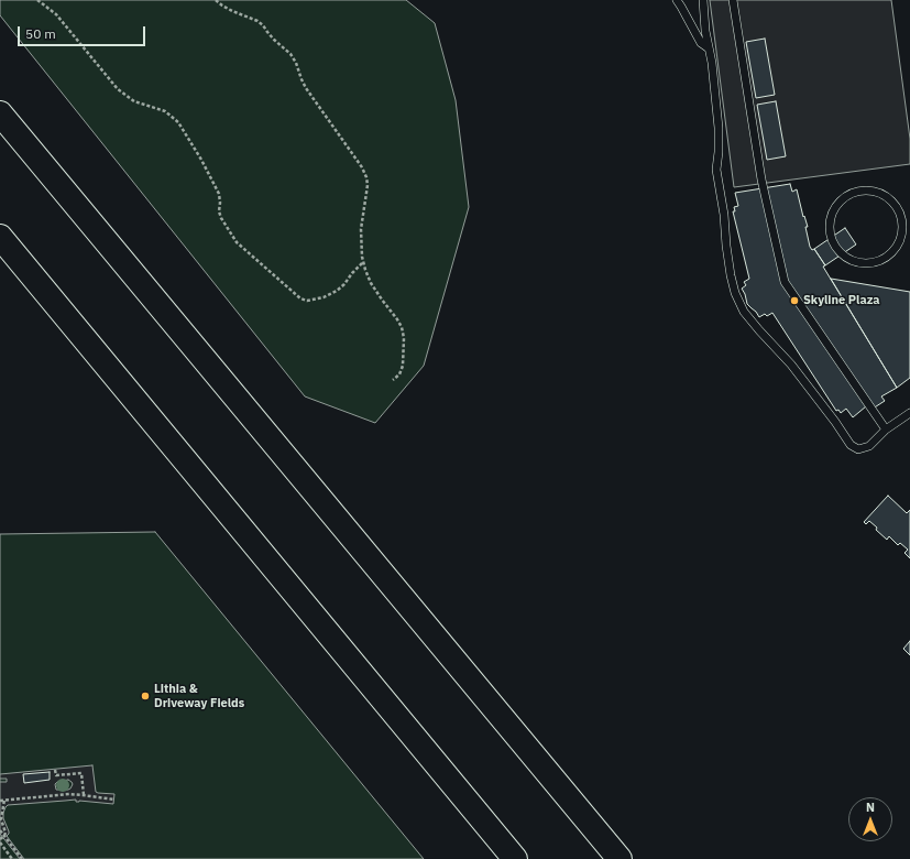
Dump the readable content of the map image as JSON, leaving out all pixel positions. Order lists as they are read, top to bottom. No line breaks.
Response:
{"places":["Skyline Plaza","Lithia & Driveway Fields"],"scale_bar":"50 m","north":"top"}
